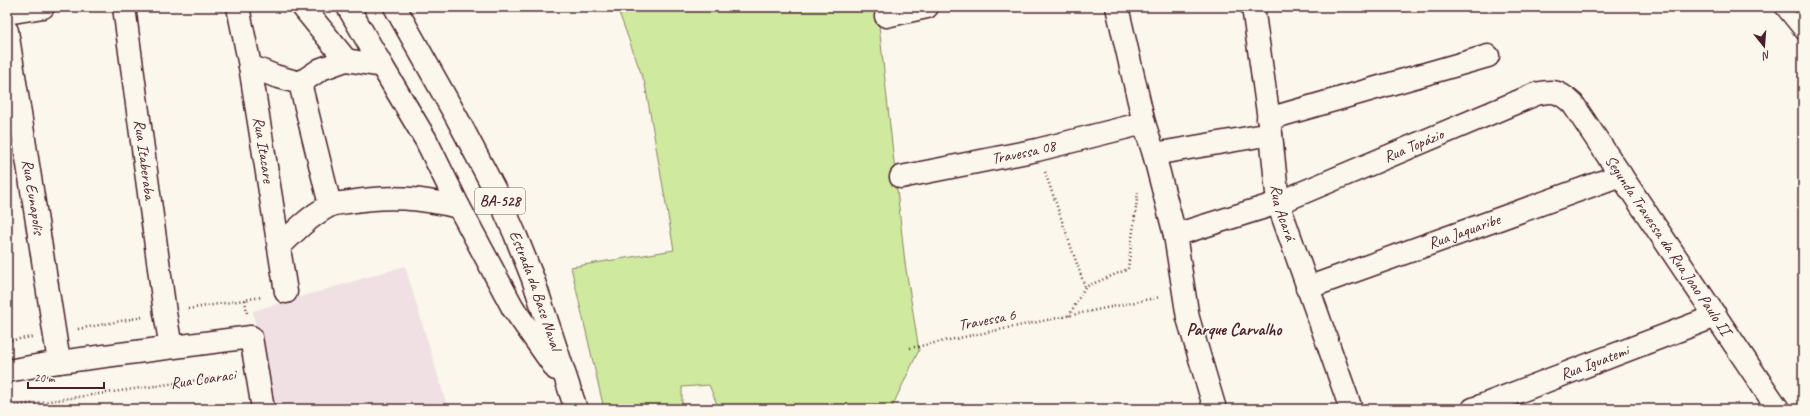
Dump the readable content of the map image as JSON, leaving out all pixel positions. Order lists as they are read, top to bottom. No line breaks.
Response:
{"streets":{"street":["Rua Topázio","Rua Itacare","Travessa 08","Rua Itaberaba","Rua Eunapolis","BA-528","Rua Acará","Rua Jaquaribe","Segunda Travessa da Rua Joao Paulo II","Estrada da Base Naval","Rua Iguatemi"],"path":["Travessa 6","Rua Coaraci"]},"crossings":[["Rua Topázio","Rua Acará"],["Rua Topázio","Segunda Travessa da Rua Joao Paulo II"],["Rua Acará","Rua Jaquaribe"],["Rua Jaquaribe","Segunda Travessa da Rua Joao Paulo II"],["Segunda Travessa da Rua Joao Paulo II","Rua Iguatemi"]],"districts":["Parque Carvalho"],"scale_bar":"20 m","north":"bottom"}
